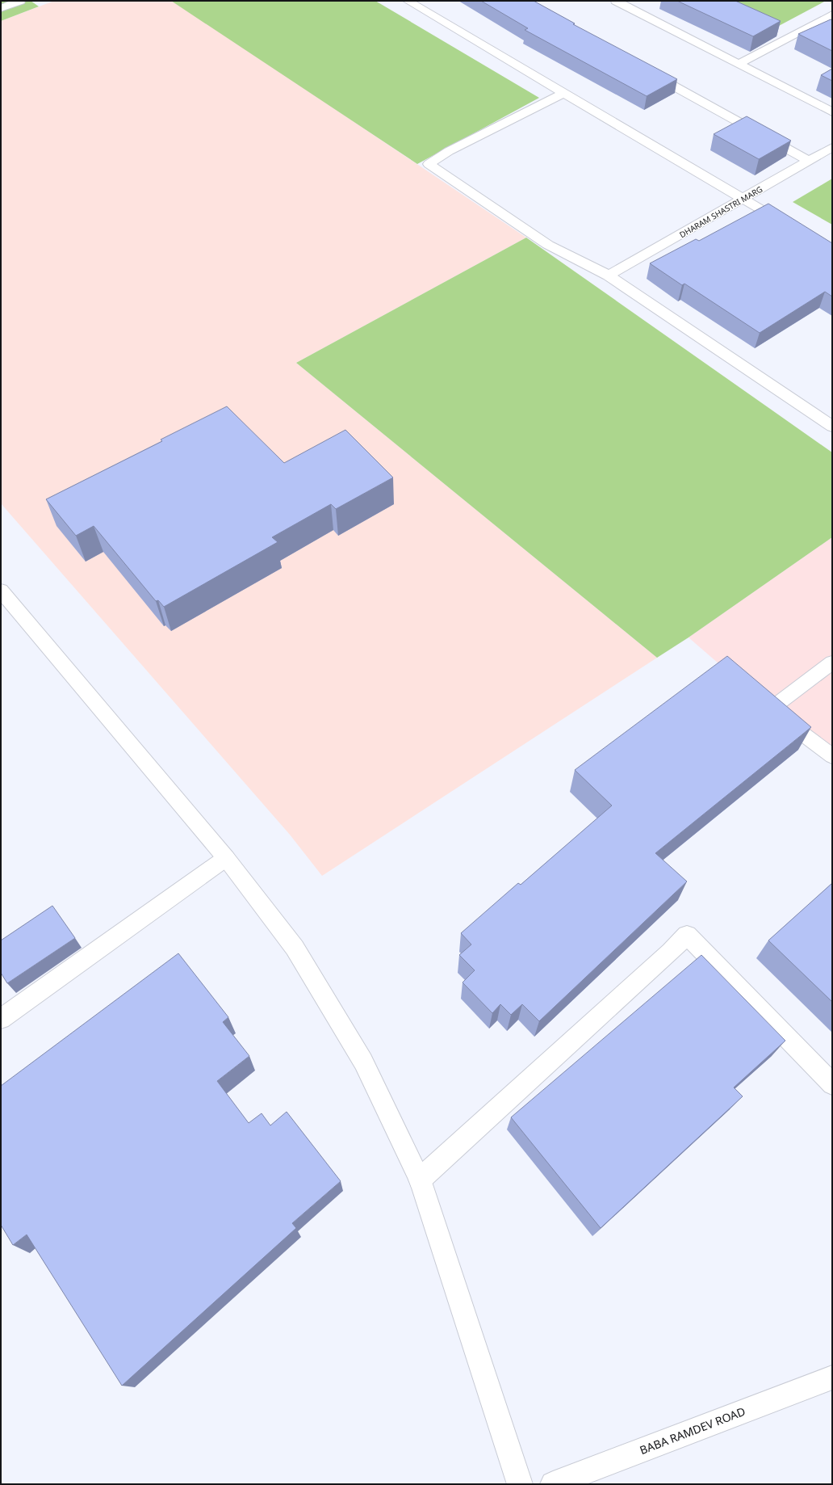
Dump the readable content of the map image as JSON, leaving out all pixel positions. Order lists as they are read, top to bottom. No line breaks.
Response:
{"streets":{"street":["DHARAM SHASTRI MARG","BABA RAMDEV ROAD"]}}
